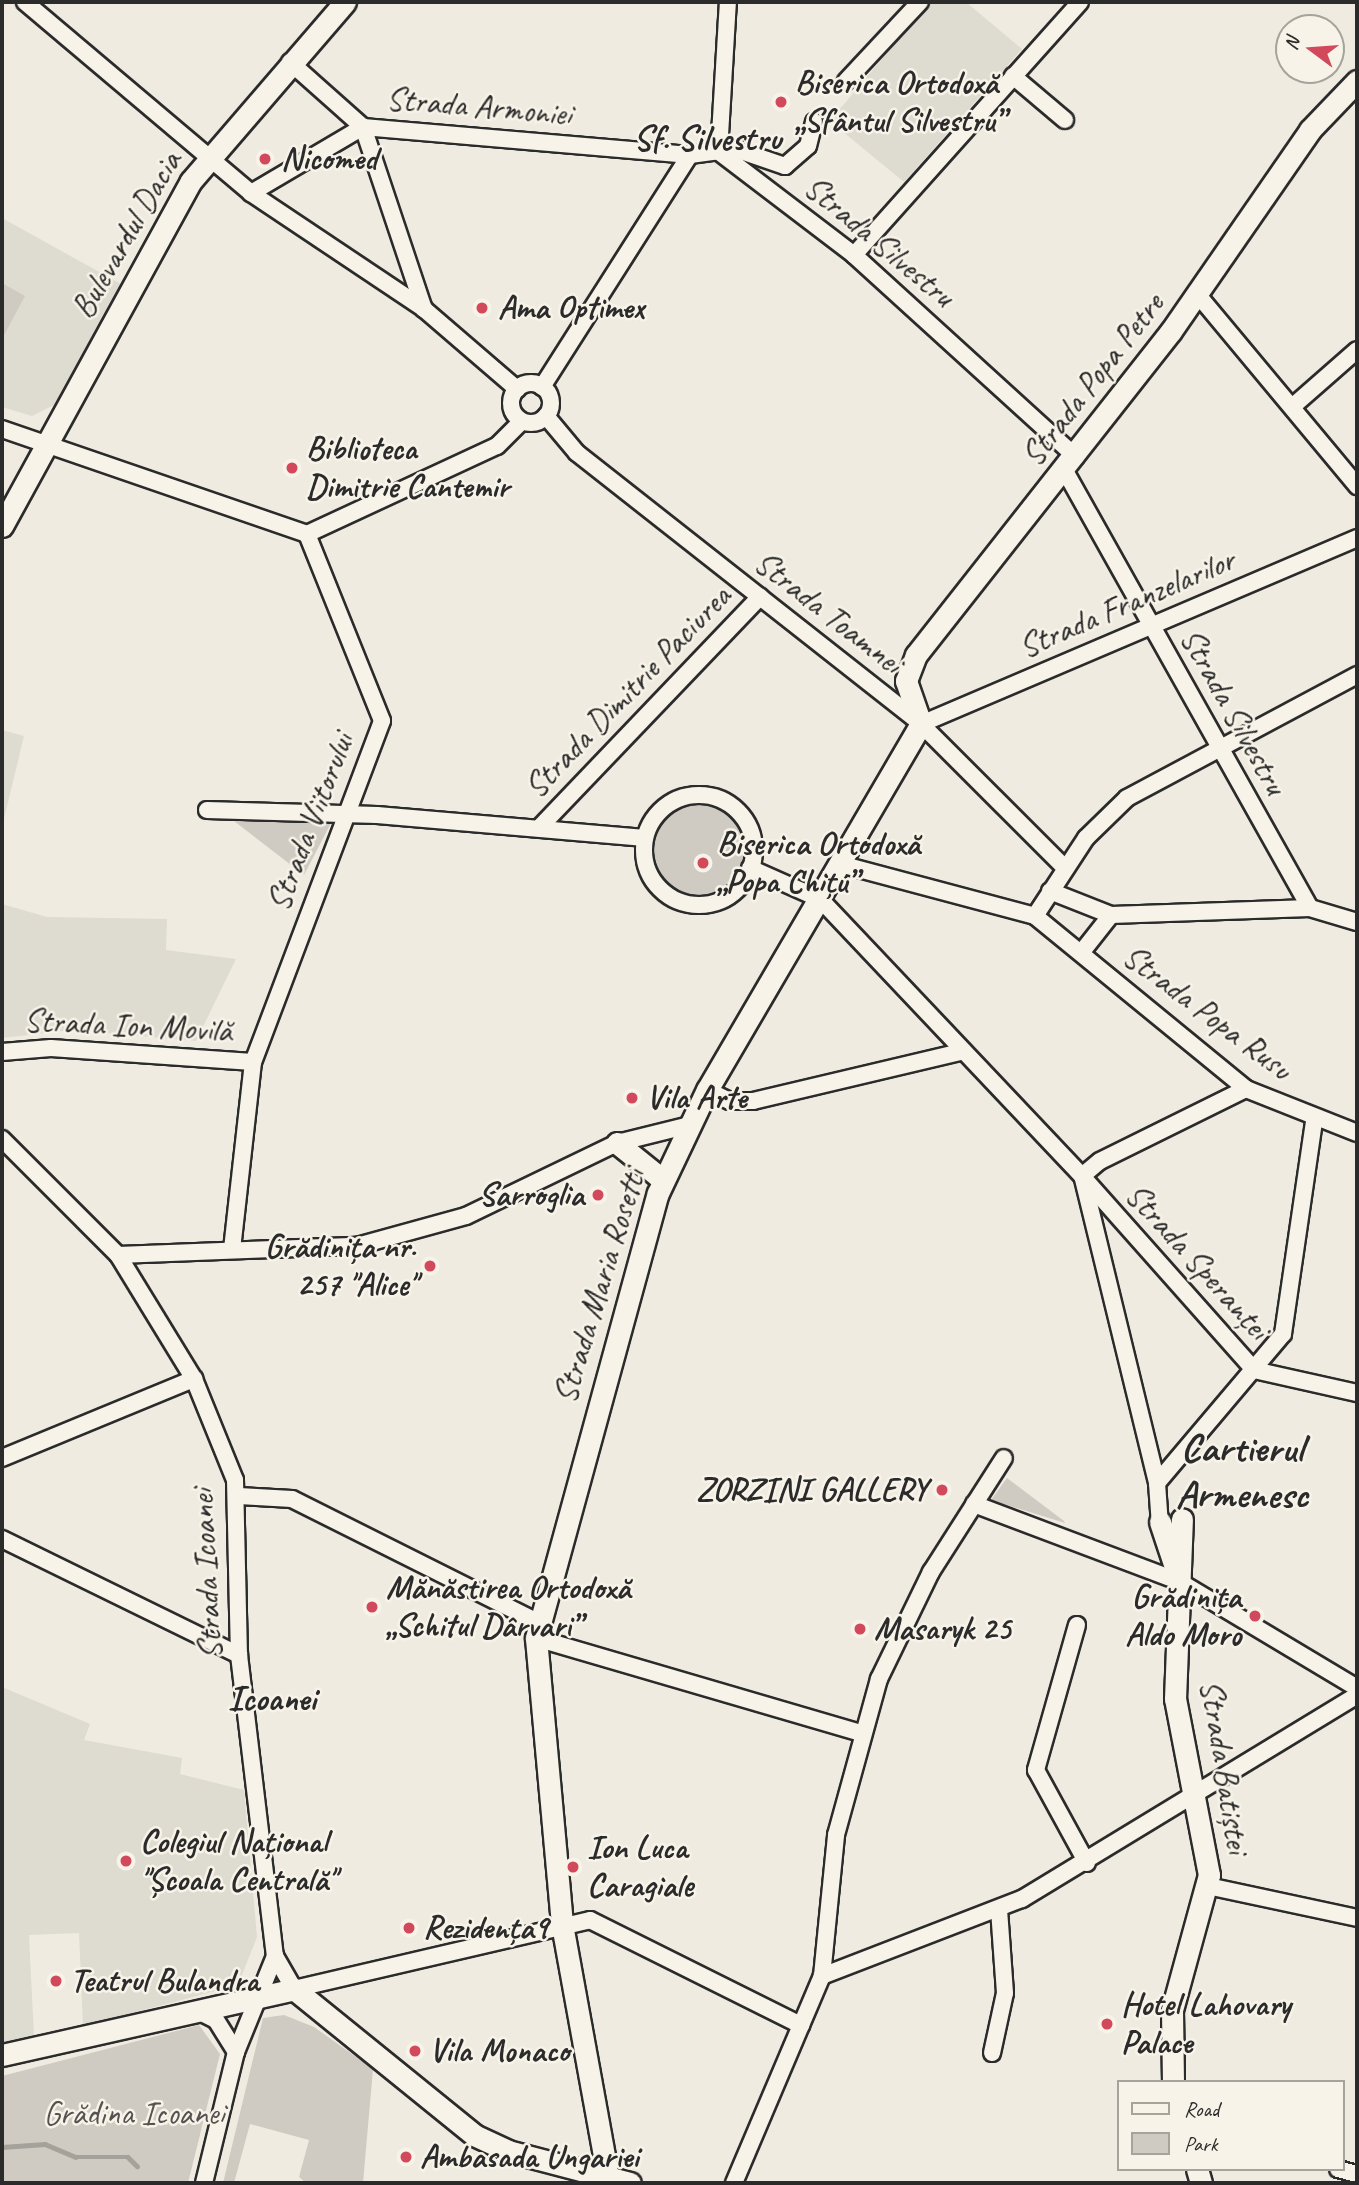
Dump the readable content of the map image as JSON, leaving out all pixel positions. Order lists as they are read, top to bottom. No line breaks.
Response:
{"streets":{"street":["Strada Armoniei","Bulevardul Dacia","Strada Silvestru","Strada Popa Petre","Strada Franzelarilor","Strada Toamnei","Strada Dimitrie Paciurea","Strada Viitorului","Strada Popa Rusu","Strada Ion Movilă","Strada Speranței","Strada Maria Rosetti","Strada Icoanei","Strada Batiștei"]},"crossings":[["Strada Armoniei","Strada Silvestru"],["Strada Silvestru","Strada Popa Petre"],["Strada Silvestru","Strada Franzelarilor"],["Strada Popa Petre","Strada Franzelarilor"],["Strada Popa Petre","Strada Toamnei"],["Strada Popa Petre","Strada Maria Rosetti"],["Strada Franzelarilor","Strada Toamnei"],["Strada Franzelarilor","Strada Maria Rosetti"],["Strada Toamnei","Strada Dimitrie Paciurea"],["Strada Toamnei","Strada Maria Rosetti"],["Strada Viitorului","Strada Ion Movilă"],["Strada Speranței","Strada Maria Rosetti"]],"districts":["Sf. Silvestru","Cartierul Armenesc","Icoanei"],"parks":["Grădina Icoanei"],"places":["Biserica Ortodoxă „Sfântul Silvestru”","Nicomed","Ama Optimex","Biblioteca Dimitrie Cantemir","Biserica Ortodoxă „Popa Chițu”","Vila Arte","Sarroglia","Grădinița nr. 257 \"Alice\"","ZORZINI GALLERY","Mănăstirea Ortodoxă „Schitul Dârvari”","Grădinița Aldo Moro","Masaryk 25","Colegiul Național \"Școala Centrală\"","Ion Luca Caragiale","Rezidența9","Teatrul Bulandra","Hotel Lahovary Palace","Vila Monaco","Ambasada Ungariei"],"legend":["Road","Park"],"north":"left"}
